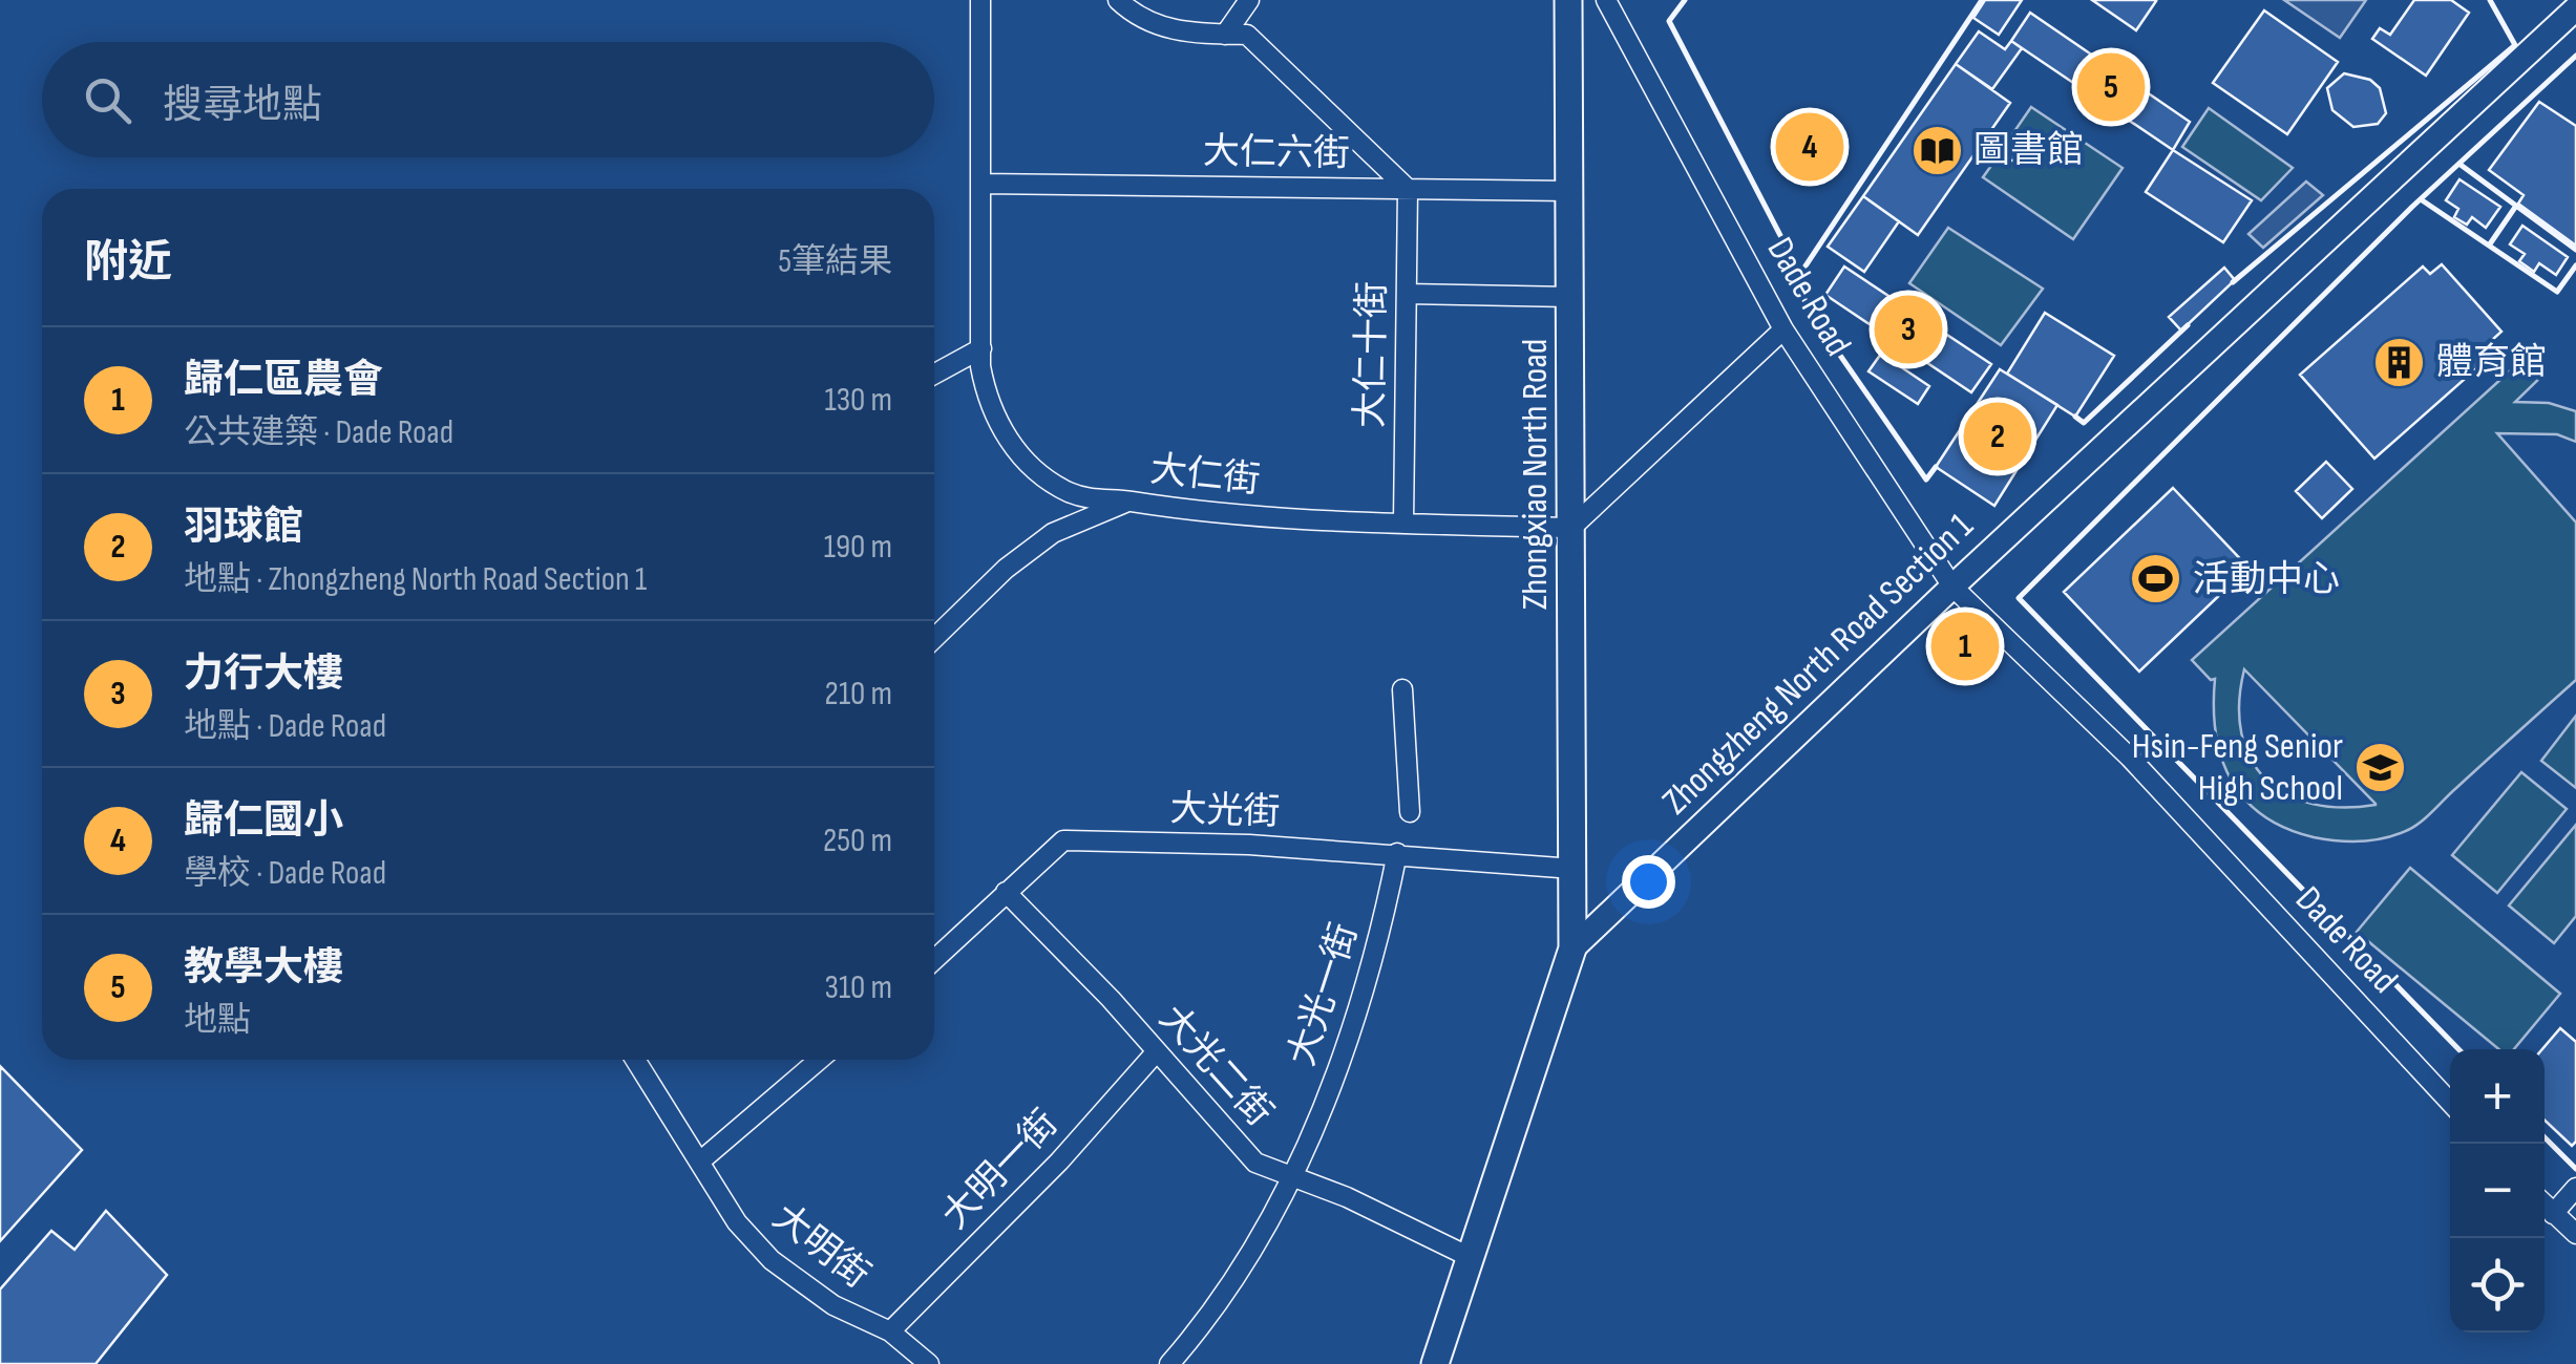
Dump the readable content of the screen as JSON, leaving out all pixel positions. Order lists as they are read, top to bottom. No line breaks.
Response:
{"streets":{"main road":["Zhongxiao North Road","Zhongzheng North Road Section 1"],"street":["大仁六街","Dade Road","大仁十街","大仁街","大光街","大光一街","大光二街","大明一街","大明街"]},"crossings":[["大仁六街","大仁十街"],["大仁六街","Zhongxiao North Road"],["大仁六街","大仁街"],["Dade Road","Zhongzheng North Road Section 1"],["大仁十街","大仁街"],["Zhongxiao North Road","大仁街"],["Zhongxiao North Road","Zhongzheng North Road Section 1"],["Zhongxiao North Road","大光街"],["Zhongzheng North Road Section 1","大光二街"],["大光街","大光一街"],["大光街","大光二街"],["大光一街","大光二街"],["大光二街","大明一街"],["大明一街","大明街"]],"places":{"library":["圖書館"],"building":["體育館"],"sports":["活動中心"],"school or university":["Hsin-Feng Senior High School"]},"page":{"search":"搜尋地點","pins":["5","4","3","2","1"],"heading":["附近","5筆結果"],"list":[{"mark":"1","name":"歸仁區農會","note":"公共建築 · Dade Road","value":"130 m"},{"mark":"2","name":"羽球館","note":"地點 · Zhongzheng North Road Section 1","value":"190 m"},{"mark":"3","name":"力行大樓","note":"地點 · Dade Road","value":"210 m"},{"mark":"4","name":"歸仁國小","note":"學校 · Dade Road","value":"250 m"},{"mark":"5","name":"教學大樓","note":"地點","value":"310 m"}],"map_buttons":["+","−"]}}
